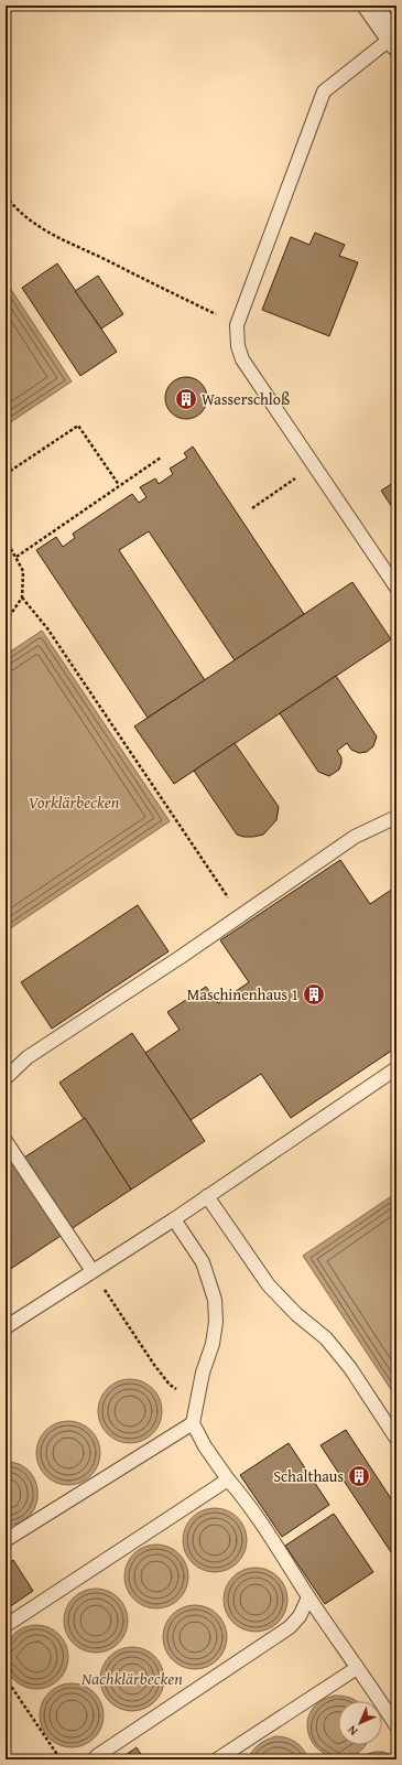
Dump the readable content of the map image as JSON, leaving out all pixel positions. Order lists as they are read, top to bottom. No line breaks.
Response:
{"water":["Vorklärbecken","Nachklärbecken"],"places":{"building":["Wasserschloß","Maschinenhaus 1","Schalthaus"]},"north":"bottom left"}
